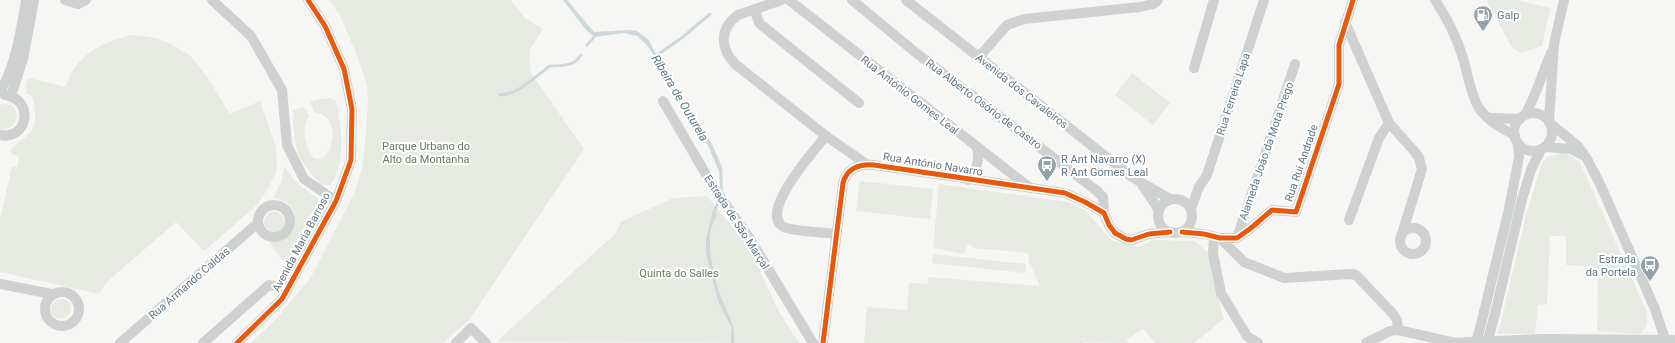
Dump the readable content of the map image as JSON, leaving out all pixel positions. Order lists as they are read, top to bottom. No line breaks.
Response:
{"streets":{"street":["Avenida dos Cavaleiros","Rua Ferreira Lapa","Rua António Gomes Leal","Rua Alberto Osório de Castro","Alameda João da Mota Prego","Rua Rui Andrade","Rua António Navarro","Estrada de São Marçal","Avenida Maria Barroso","Rua Armando Caldas"]},"crossings":[["Avenida dos Cavaleiros","Rua Ferreira Lapa"],["Rua António Gomes Leal","Rua António Navarro"],["Rua Alberto Osório de Castro","Rua António Navarro"],["Alameda João da Mota Prego","Rua Rui Andrade"]],"water":["Ribeira de Outurela"],"parks":["Parque Urbano do Alto da Montanha","Quinta do Salles"],"places":{"fuel station":["Galp"],"bus stop":["R Ant Navarro (X) R Ant Gomes Leal","Estrada da Portela"]}}
